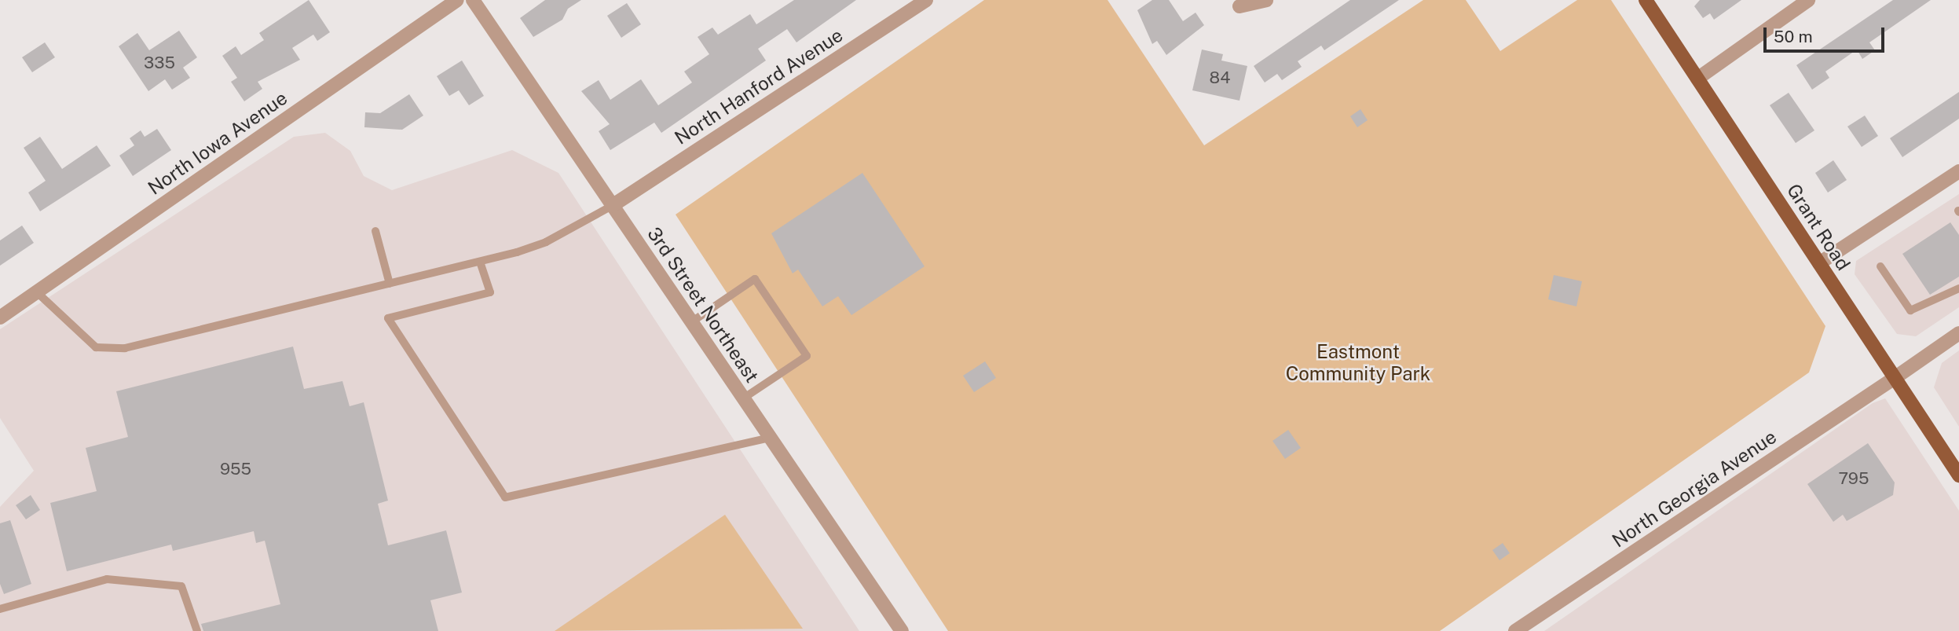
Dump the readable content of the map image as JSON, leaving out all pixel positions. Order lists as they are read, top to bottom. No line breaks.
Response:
{"streets":{"main road":["Grant Road"],"street":["North Hanford Avenue","North Iowa Avenue","3rd Street Northeast","North Georgia Avenue"]},"crossings":[["North Hanford Avenue","3rd Street Northeast"],["Grant Road","North Georgia Avenue"]],"parks":["Eastmont Community Park"],"house_numbers":["335","84","955","795"],"scale_bar":"50 m"}
